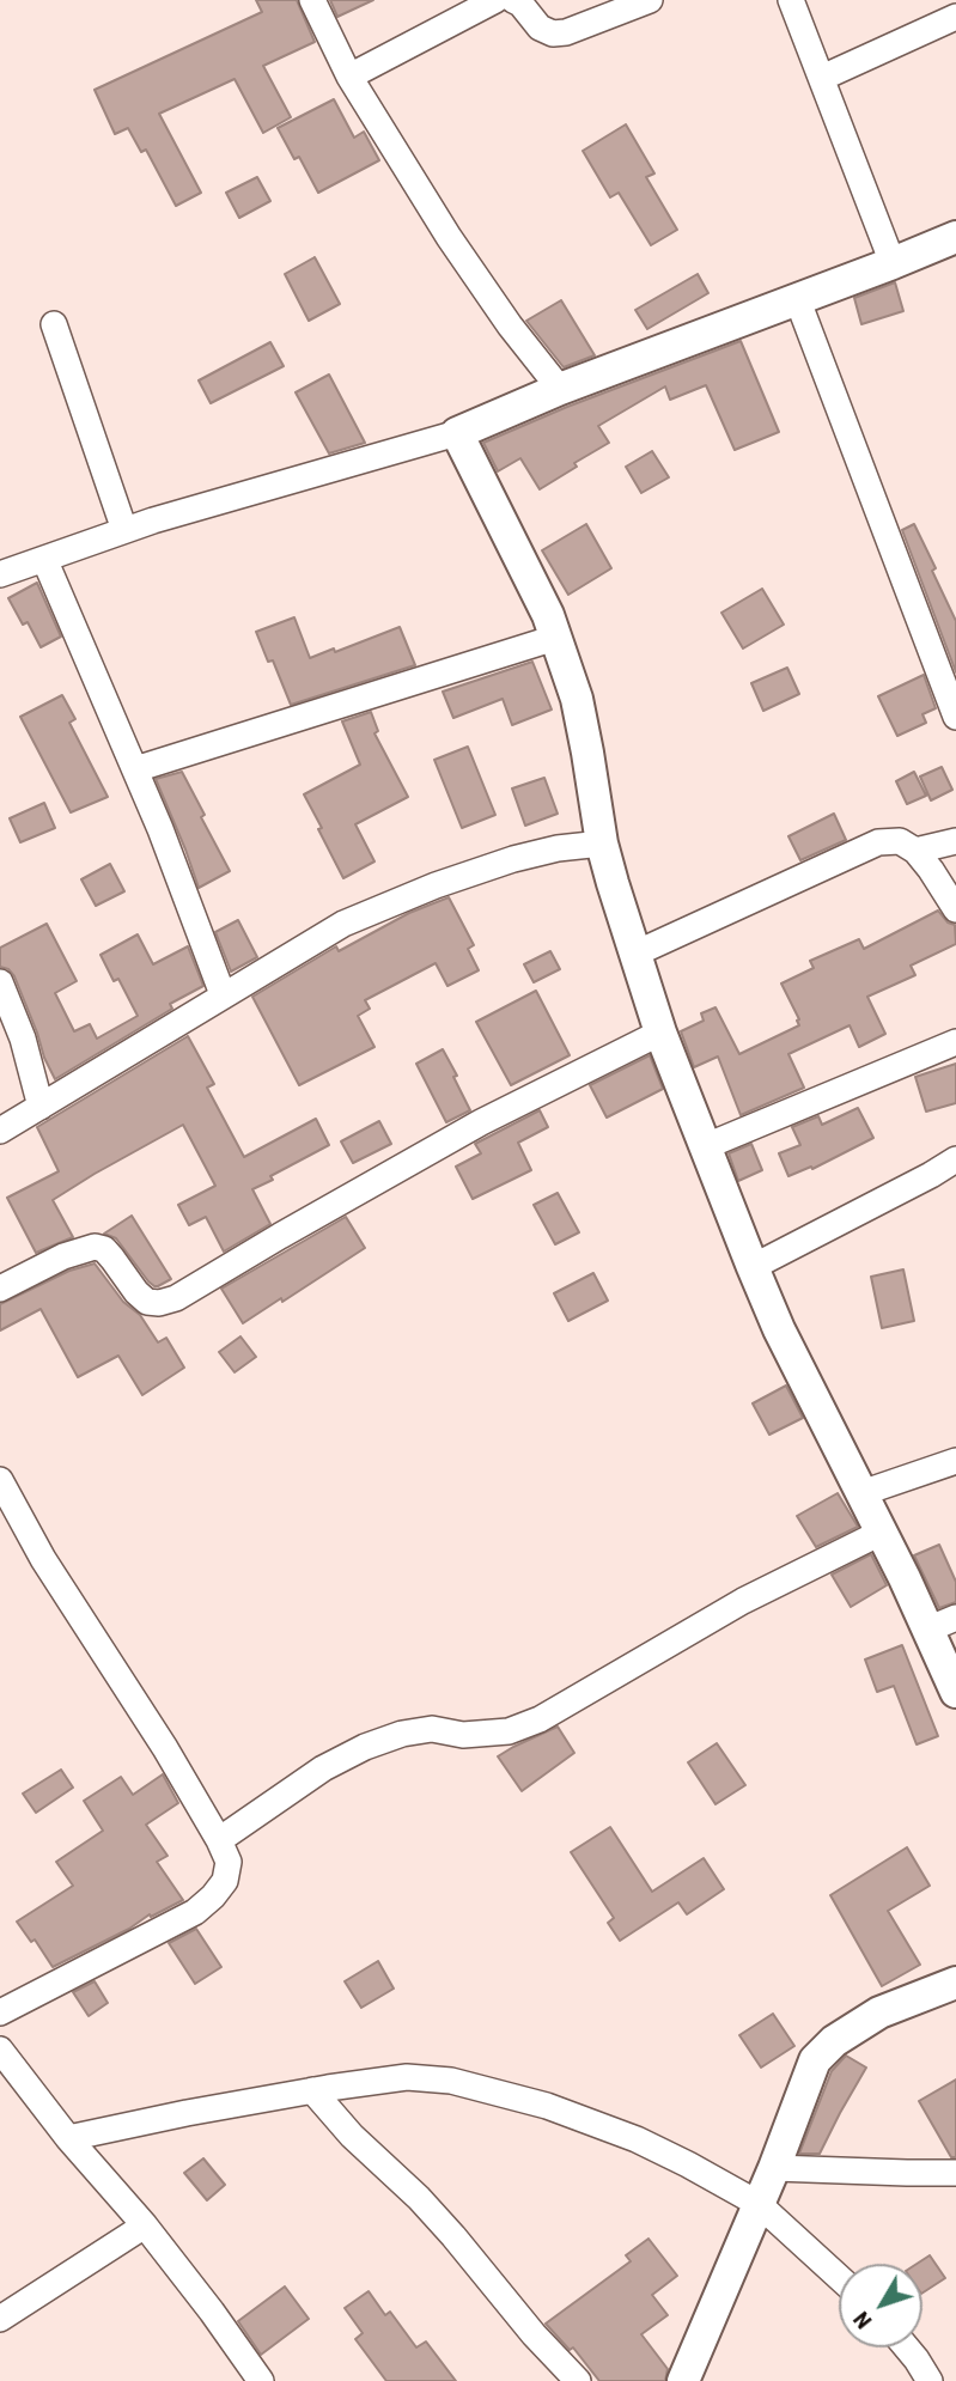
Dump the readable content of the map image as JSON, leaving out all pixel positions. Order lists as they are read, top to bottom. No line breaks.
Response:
{"north":"bottom left"}
